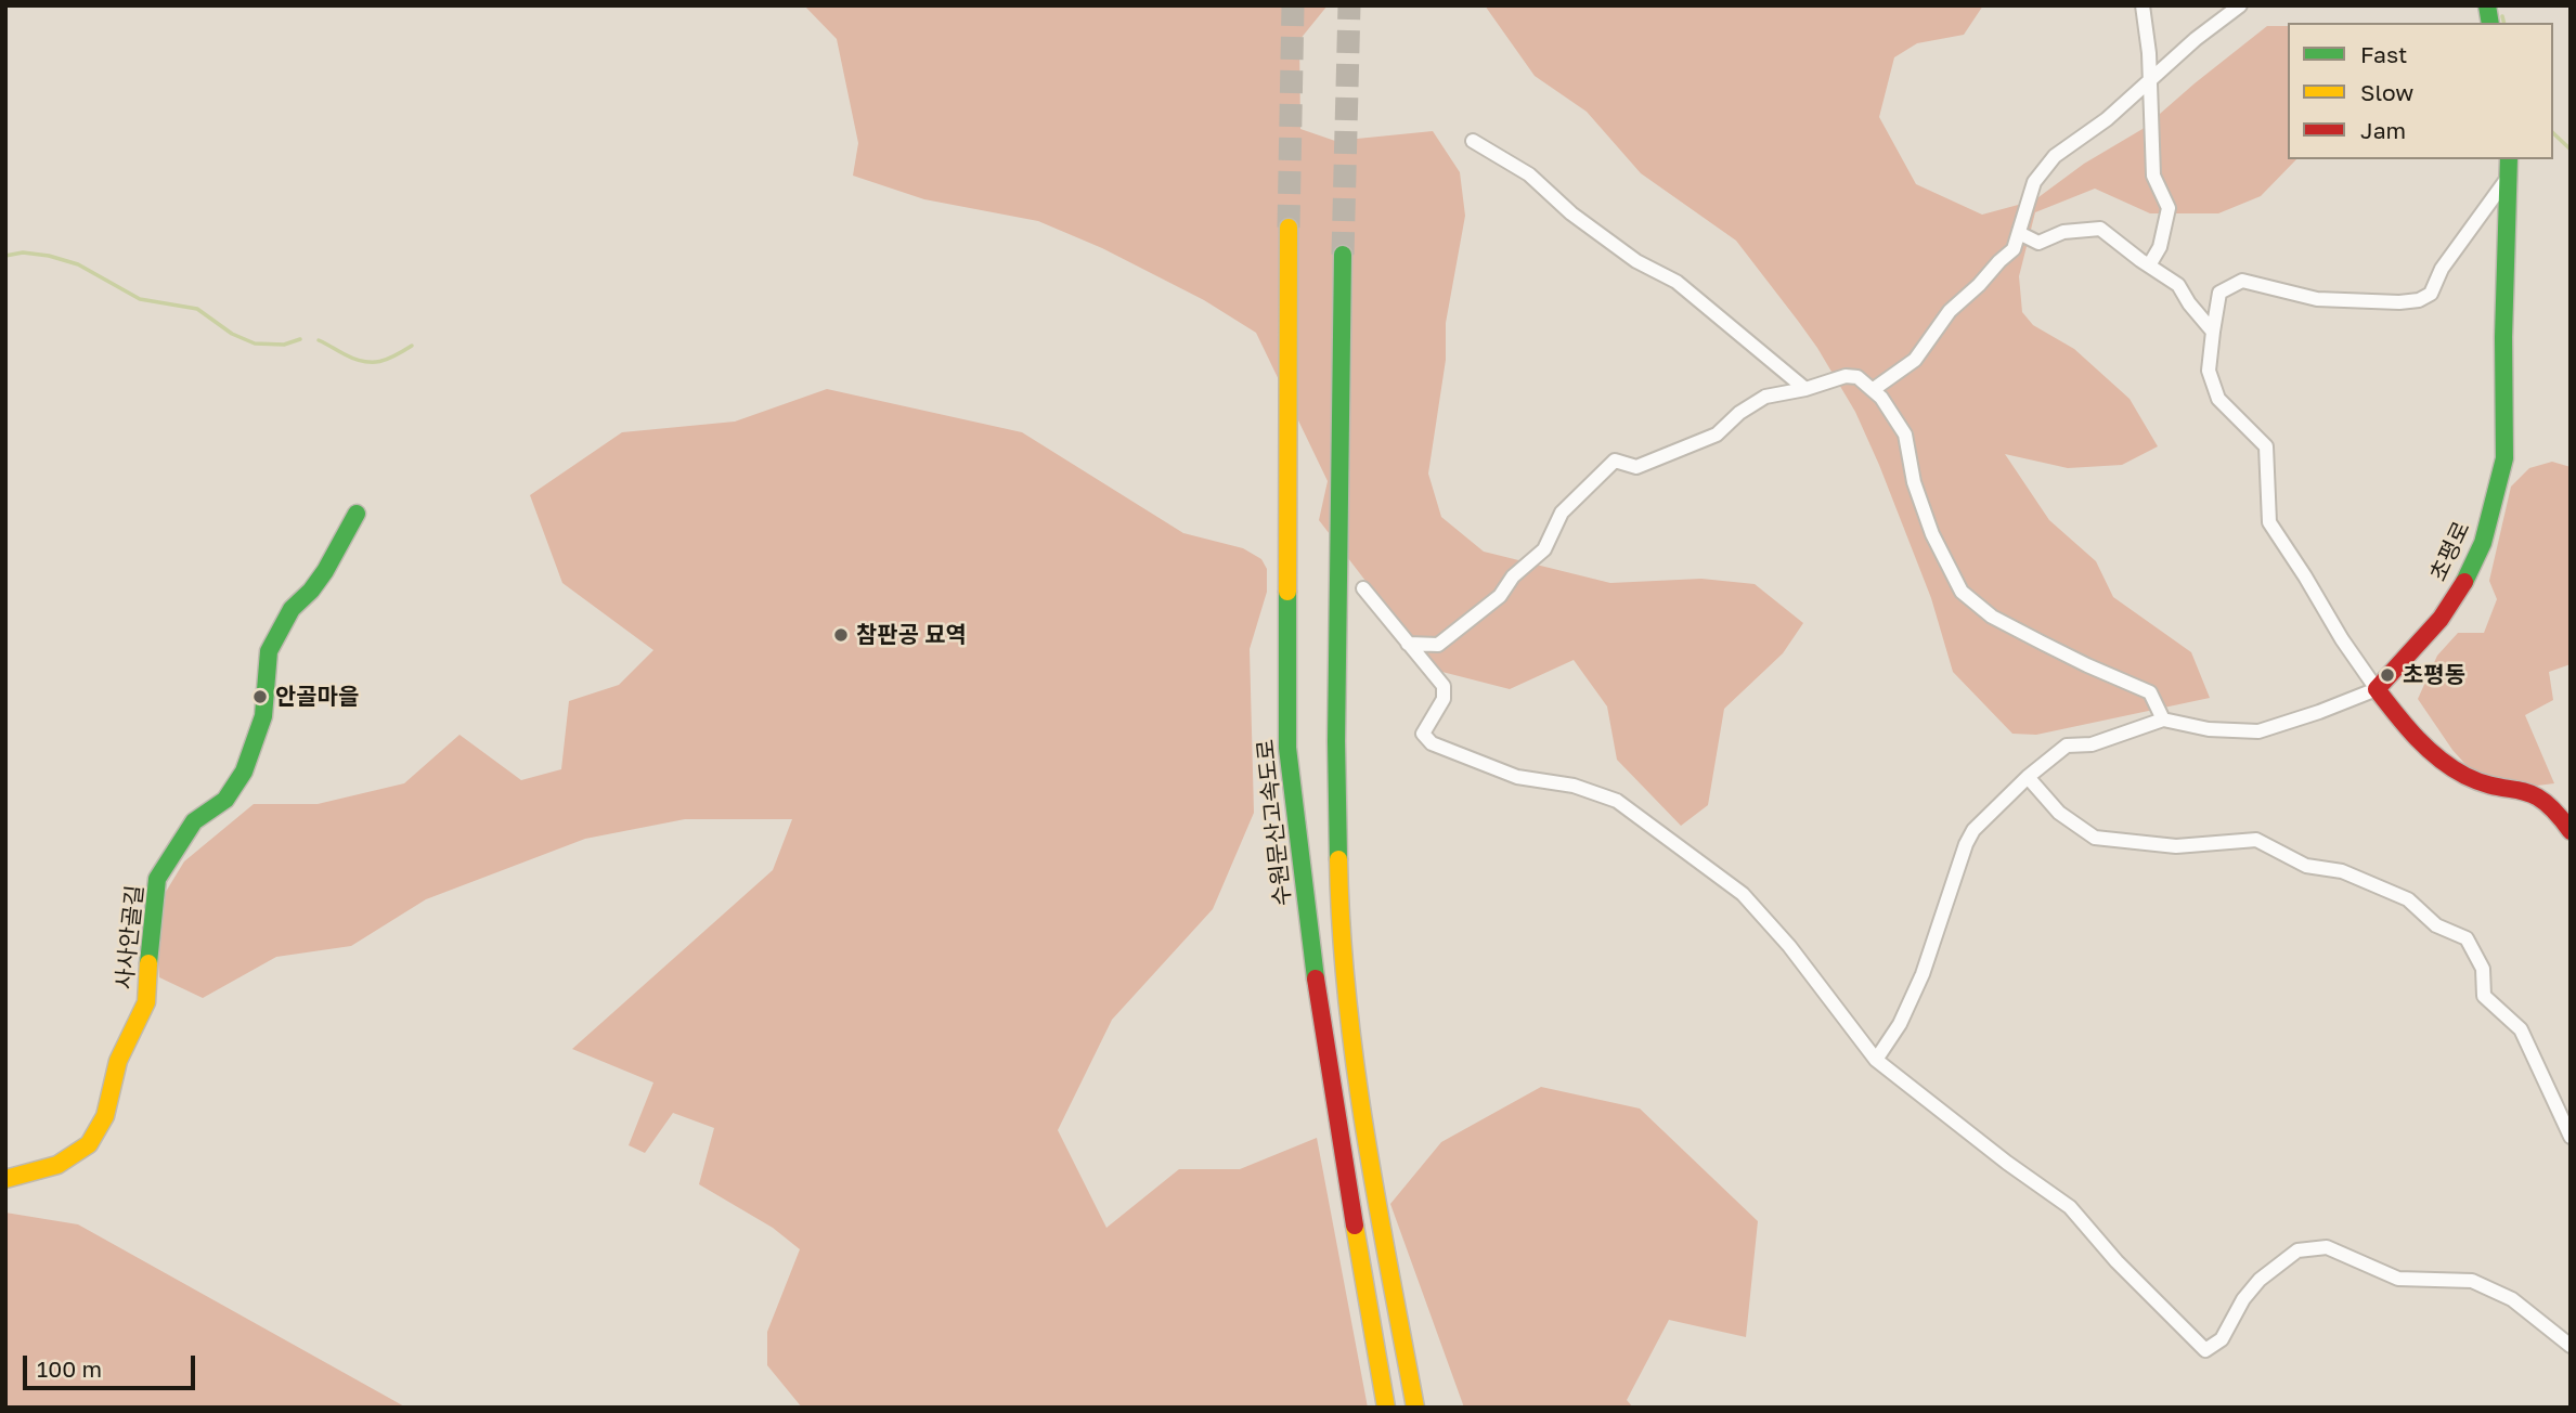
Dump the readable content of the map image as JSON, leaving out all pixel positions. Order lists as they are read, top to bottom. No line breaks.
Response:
{"streets":{"main road":["초평로","수원문산고속도로","사사안골길"]},"places":["참판공 묘역","초평동","안골마을"],"legend":["Fast","Slow","Jam"],"scale_bar":"100 m"}
